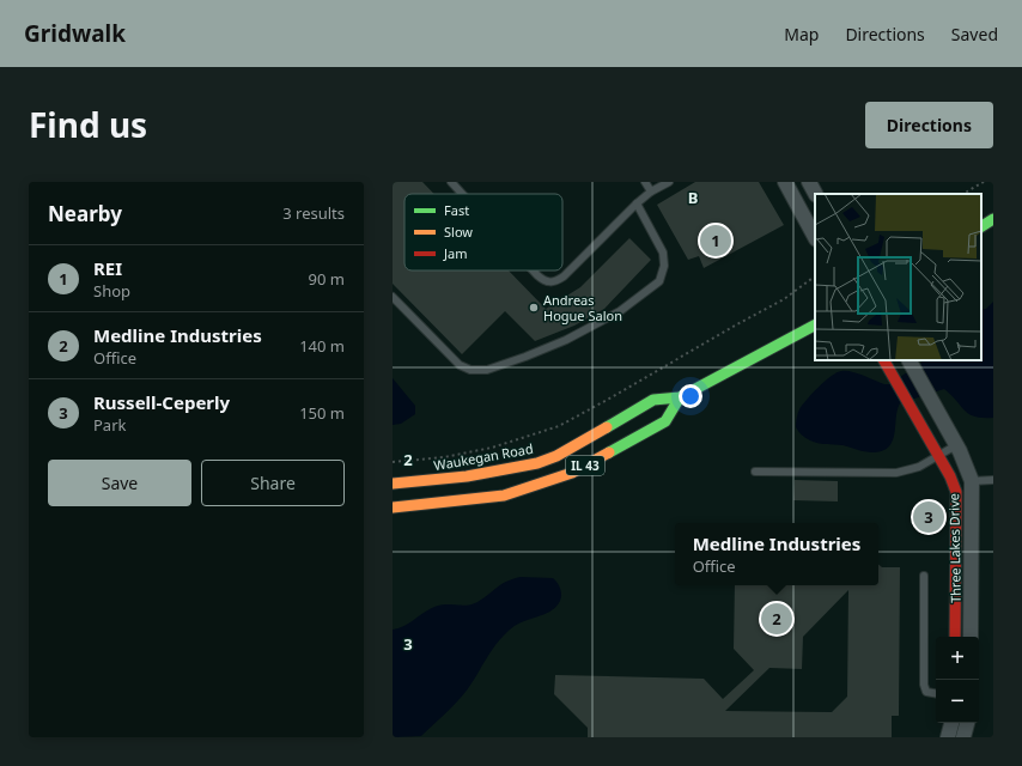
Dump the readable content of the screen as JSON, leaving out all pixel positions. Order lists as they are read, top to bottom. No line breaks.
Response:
{"streets":{"main road":["Waukegan Road","IL 43","Three Lakes Drive"]},"crossings":[["Waukegan Road","IL 43"]],"places":["Andreas Hogue Salon"],"legend":["Fast","Slow","Jam"],"page":{"header":"Gridwalk","nav":["Map","Directions","Saved"],"title":"Find us","buttons":["Directions",["Save","Share"]],"heading":["Nearby","3 results"],"pins":["1","3","2"],"list":[{"mark":"1","name":"REI","note":"Shop","value":"90 m"},{"mark":"2","name":"Medline Industries","note":"Office","value":"140 m"},{"mark":"3","name":"Russell-Ceperly","note":"Park","value":"150 m"}],"popup":["Medline Industries","Office"],"map_buttons":["+","−"]},"grid":{"columns":["B"],"rows":["2","3"]}}
